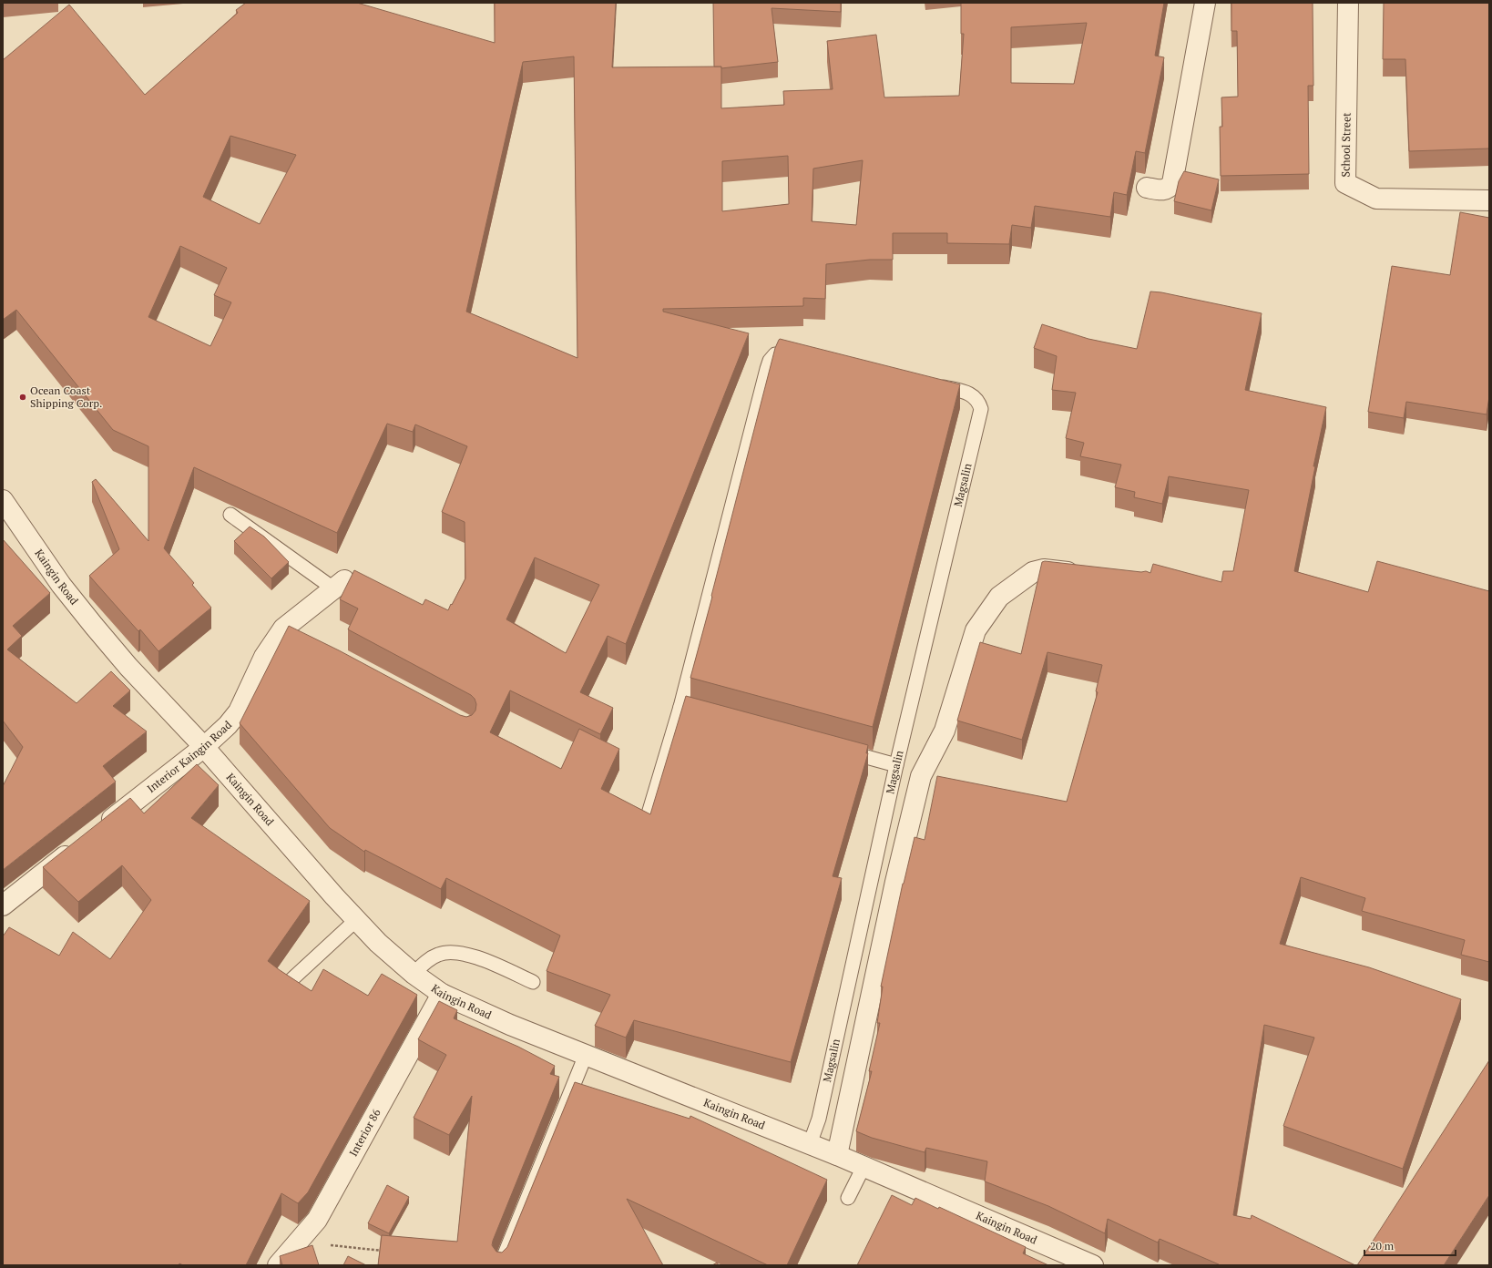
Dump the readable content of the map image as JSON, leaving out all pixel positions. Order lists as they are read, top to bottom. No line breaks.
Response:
{"streets":{"street":["School Street","Kaingin Road","Interior Kaingin Road","Interior 86"],"lane":["Magsalin"]},"crossings":[["Magsalin","Kaingin Road"],["Kaingin Road","Interior Kaingin Road"],["Kaingin Road","Interior 86"]],"places":["Ocean Coast Shipping Corp."],"scale_bar":"20 m"}
